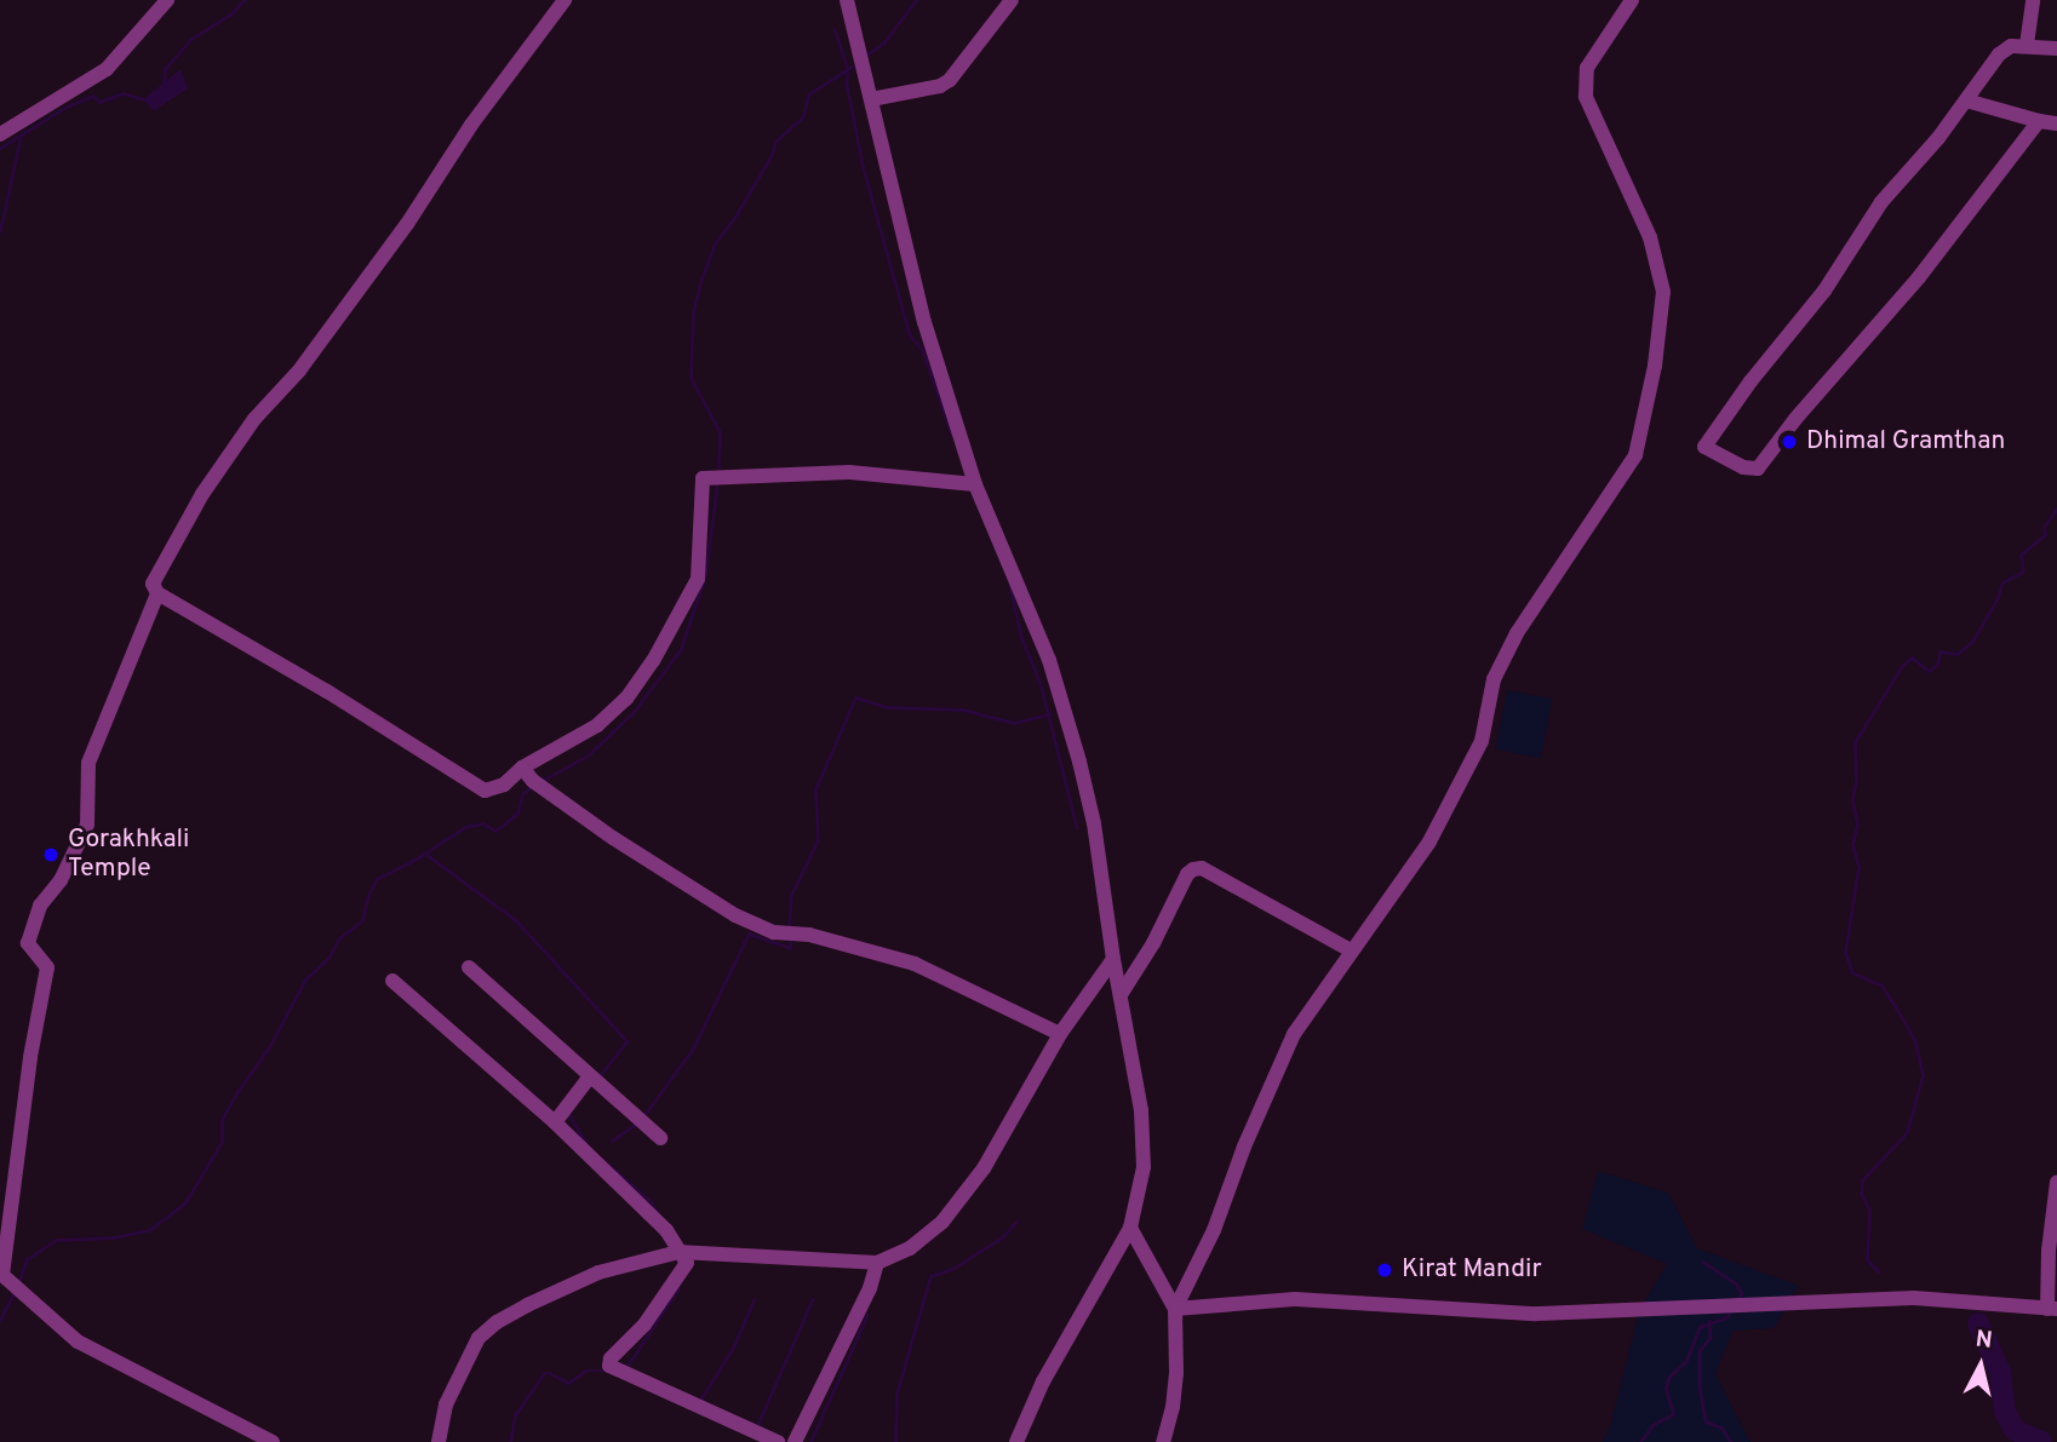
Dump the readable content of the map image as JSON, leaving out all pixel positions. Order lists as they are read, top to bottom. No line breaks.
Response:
{"places":["Dhimal Gramthan","Gorakhkali Temple","Kirat Mandir"],"north":"top"}
